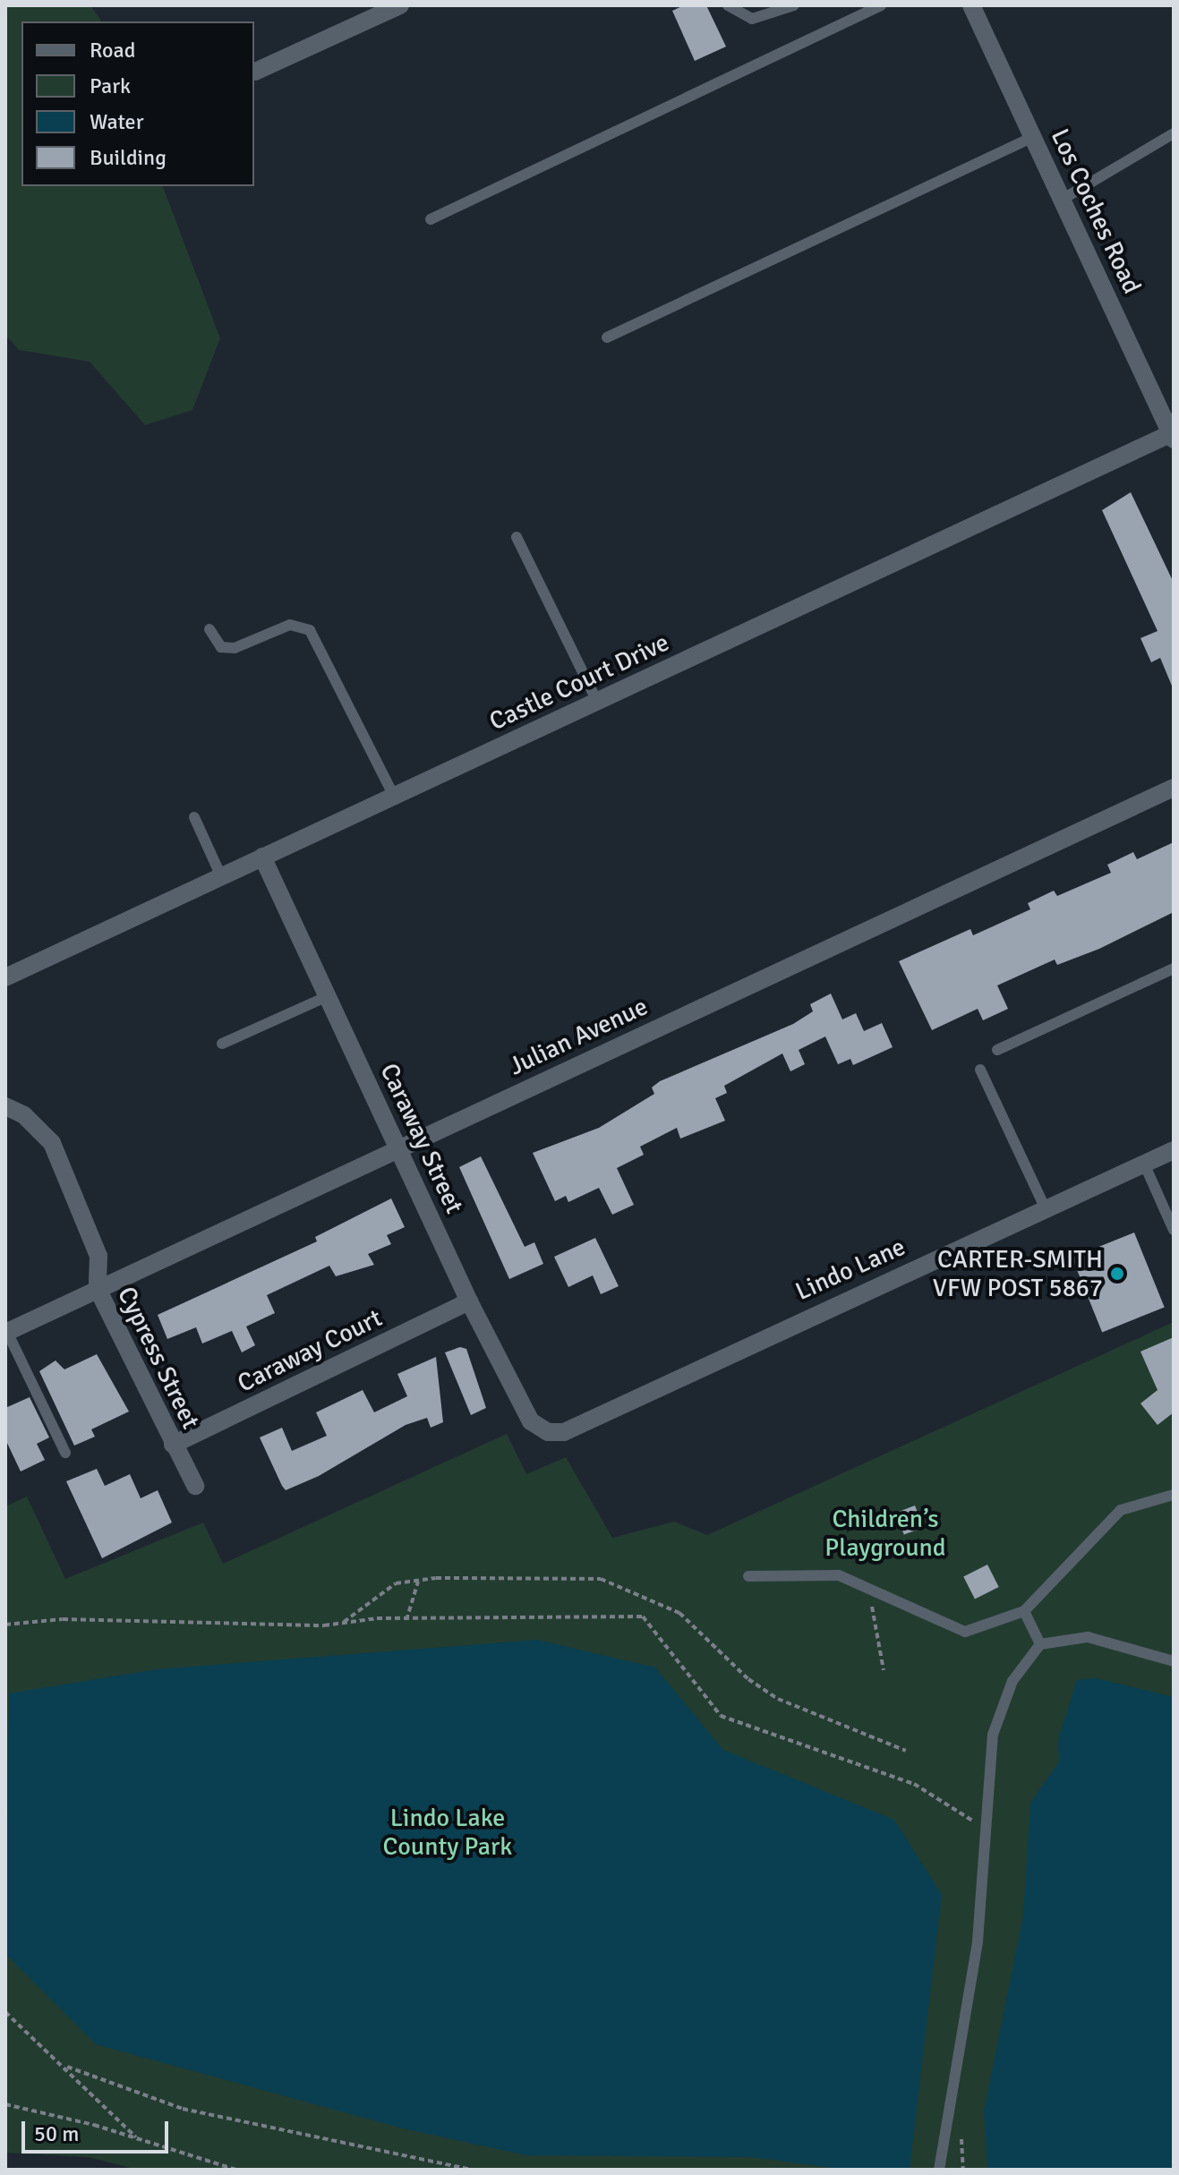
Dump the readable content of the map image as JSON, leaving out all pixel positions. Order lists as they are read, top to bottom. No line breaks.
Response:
{"streets":{"street":["Los Coches Road","Castle Court Drive","Julian Avenue","Caraway Street","Lindo Lane","Caraway Court","Cypress Street"]},"crossings":[["Los Coches Road","Castle Court Drive"],["Castle Court Drive","Caraway Street"],["Julian Avenue","Caraway Street"],["Julian Avenue","Cypress Street"],["Caraway Street","Lindo Lane"],["Caraway Street","Caraway Court"],["Caraway Court","Cypress Street"]],"parks":["Children’s Playground","Lindo Lake County Park"],"places":["CARTER-SMITH VFW POST 5867"],"legend":["Road","Park","Water","Building"],"scale_bar":"50 m"}
